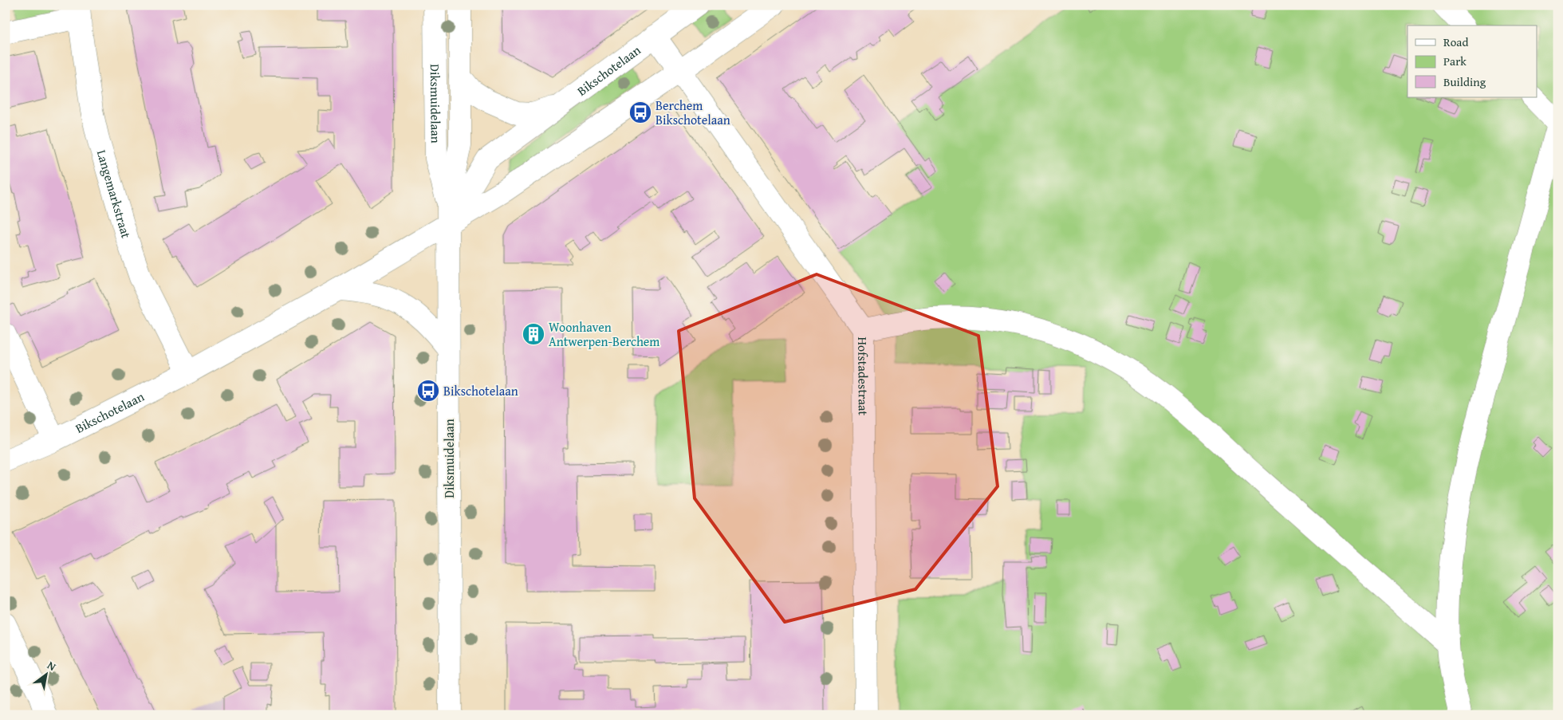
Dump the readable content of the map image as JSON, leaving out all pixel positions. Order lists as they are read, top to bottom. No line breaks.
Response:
{"streets":{"street":["Bikschotelaan","Diksmuidelaan","Langemarkstraat","Hofstadestraat"]},"crossings":[["Bikschotelaan","Diksmuidelaan"],["Bikschotelaan","Langemarkstraat"],["Bikschotelaan","Hofstadestraat"]],"places":{"bus stop":["Berchem Bikschotelaan","Bikschotelaan"],"building":["Woonhaven Antwerpen-Berchem"]},"legend":["Road","Park","Building"],"north":"top right"}
